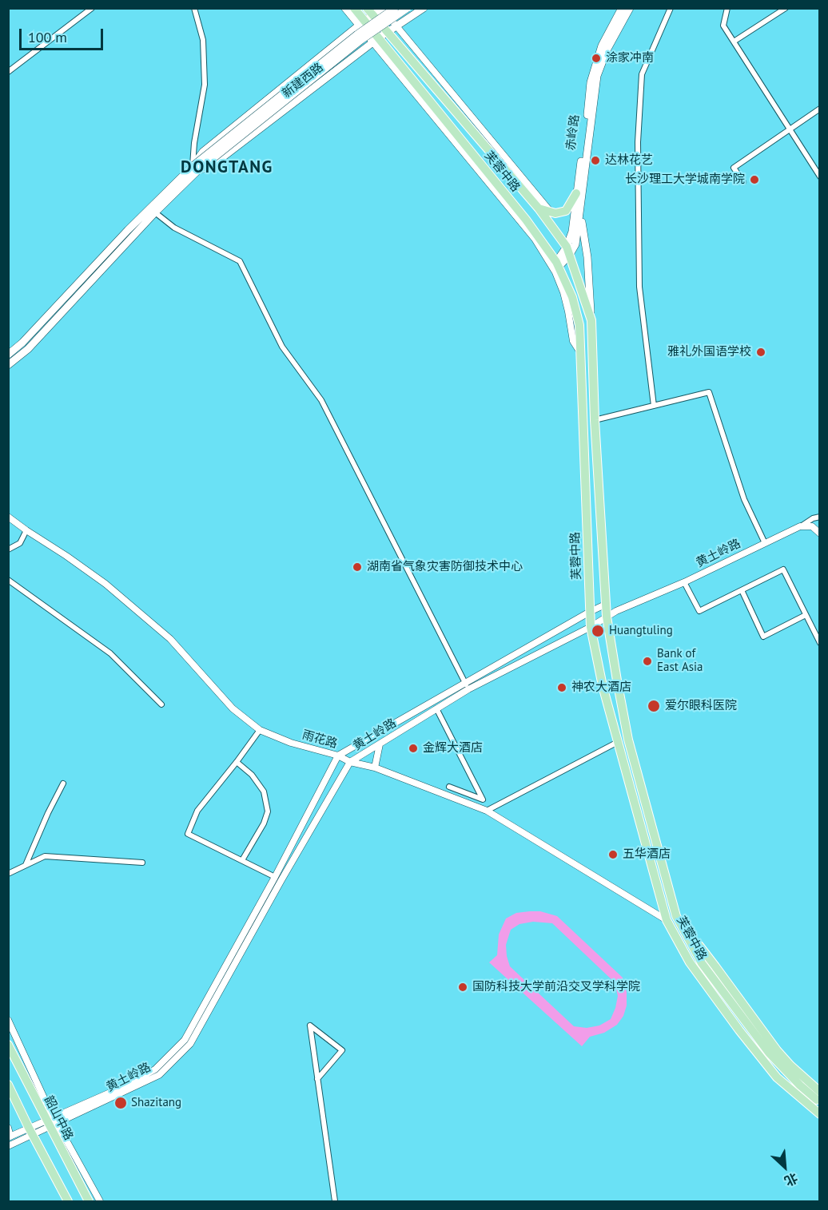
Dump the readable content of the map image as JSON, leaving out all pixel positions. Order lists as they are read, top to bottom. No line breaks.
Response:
{"streets":{"main road":["新建西路","赤岭路","芙蓉中路","韶山中路"],"street":["黄土岭路","雨花路"]},"crossings":[["新建西路","芙蓉中路"],["赤岭路","芙蓉中路"],["芙蓉中路","黄土岭路"],["芙蓉中路","雨花路"],["黄土岭路","雨花路"],["黄土岭路","韶山中路"]],"districts":["DONGTANG"],"places":["涂家冲南","达林花艺","长沙理工大学城南学院","雅礼外国语学校","湖南省气象灾害防御技术中心","Huangtuling","Bank of East Asia","神农大酒店","爱尔眼科医院","金辉大酒店","五华酒店","国防科技大学前沿交叉学科学院","Shazitang"],"scale_bar":"100 m","north":"bottom right"}
